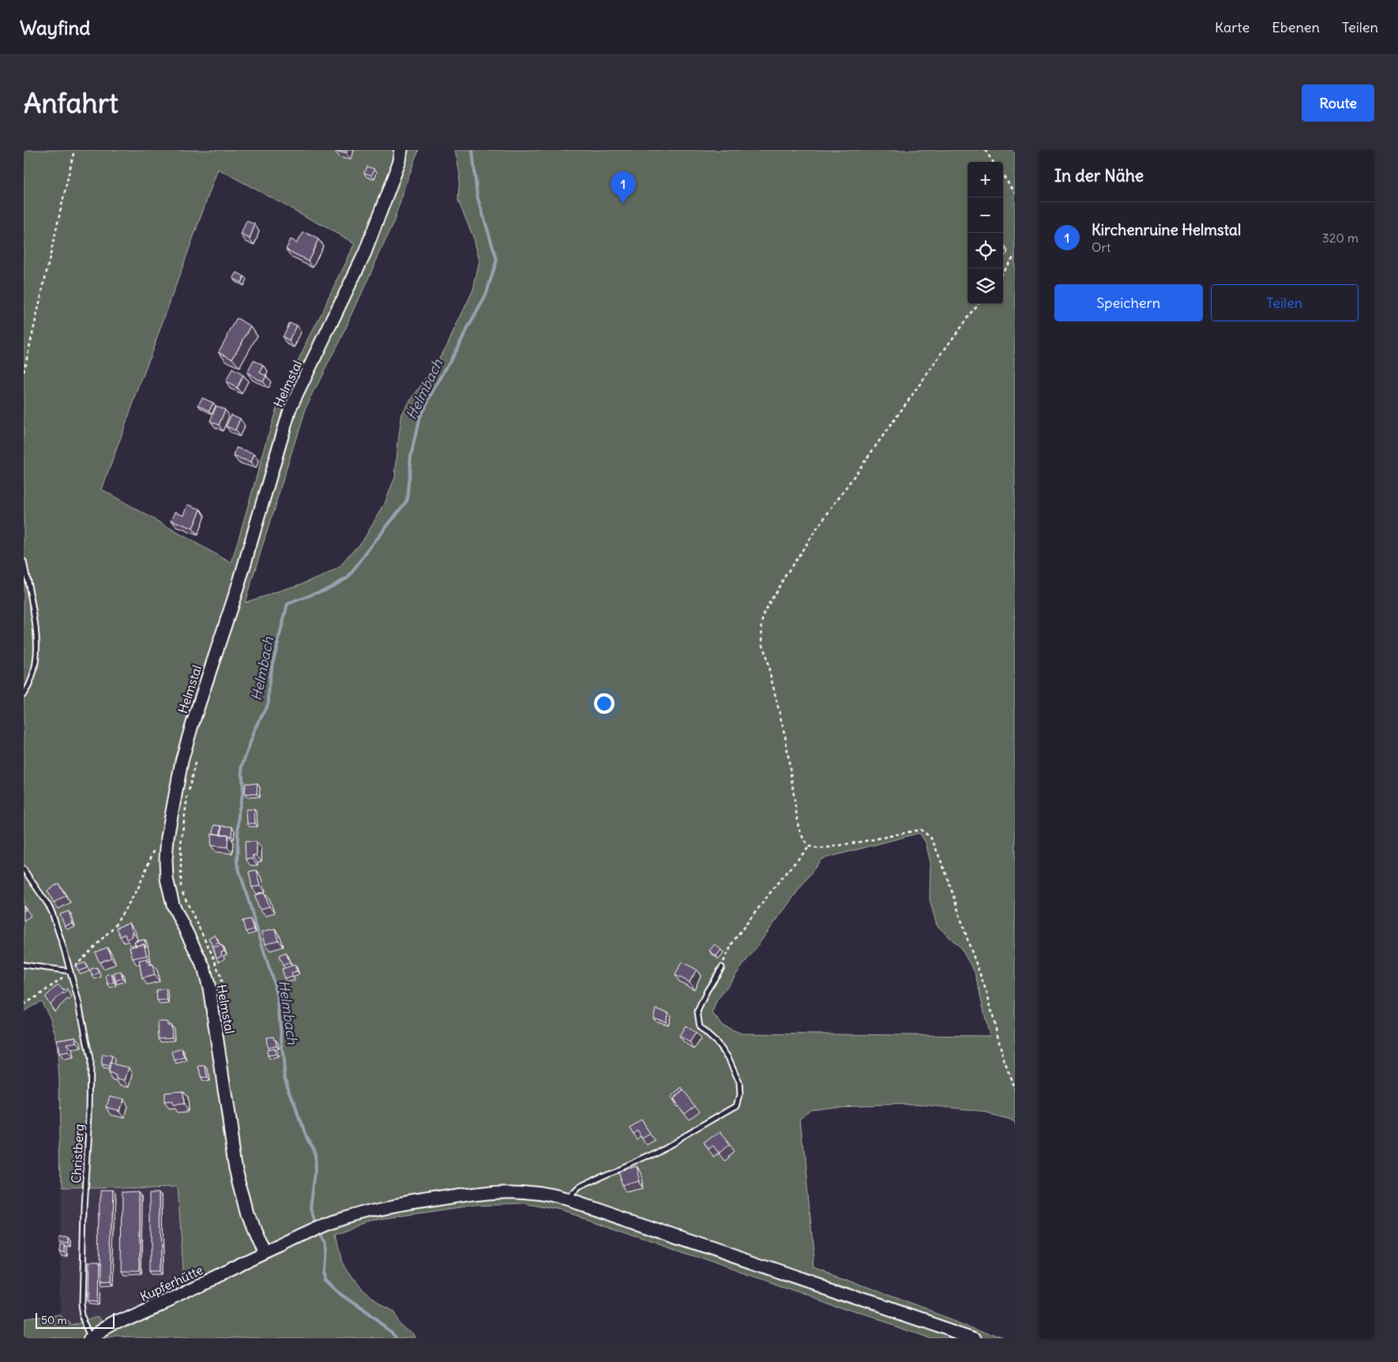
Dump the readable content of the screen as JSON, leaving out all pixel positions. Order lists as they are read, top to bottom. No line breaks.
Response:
{"streets":{"main road":["Helmstal","Kupferhütte"],"lane":["Christberg"]},"crossings":[["Helmstal","Kupferhütte"],["Christberg","Kupferhütte"]],"water":["Helmbach"],"scale_bar":"50 m","page":{"header":"Wayfind","nav":["Karte","Ebenen","Teilen"],"buttons":["Route",["Speichern","Teilen"]],"title":"Anfahrt","heading":"In der Nähe","map_buttons":["+","−"],"pins":"1","list":[{"mark":"1","name":"Kirchenruine Helmstal","note":"Ort","value":"320 m"}],"scale":"50 m"}}
